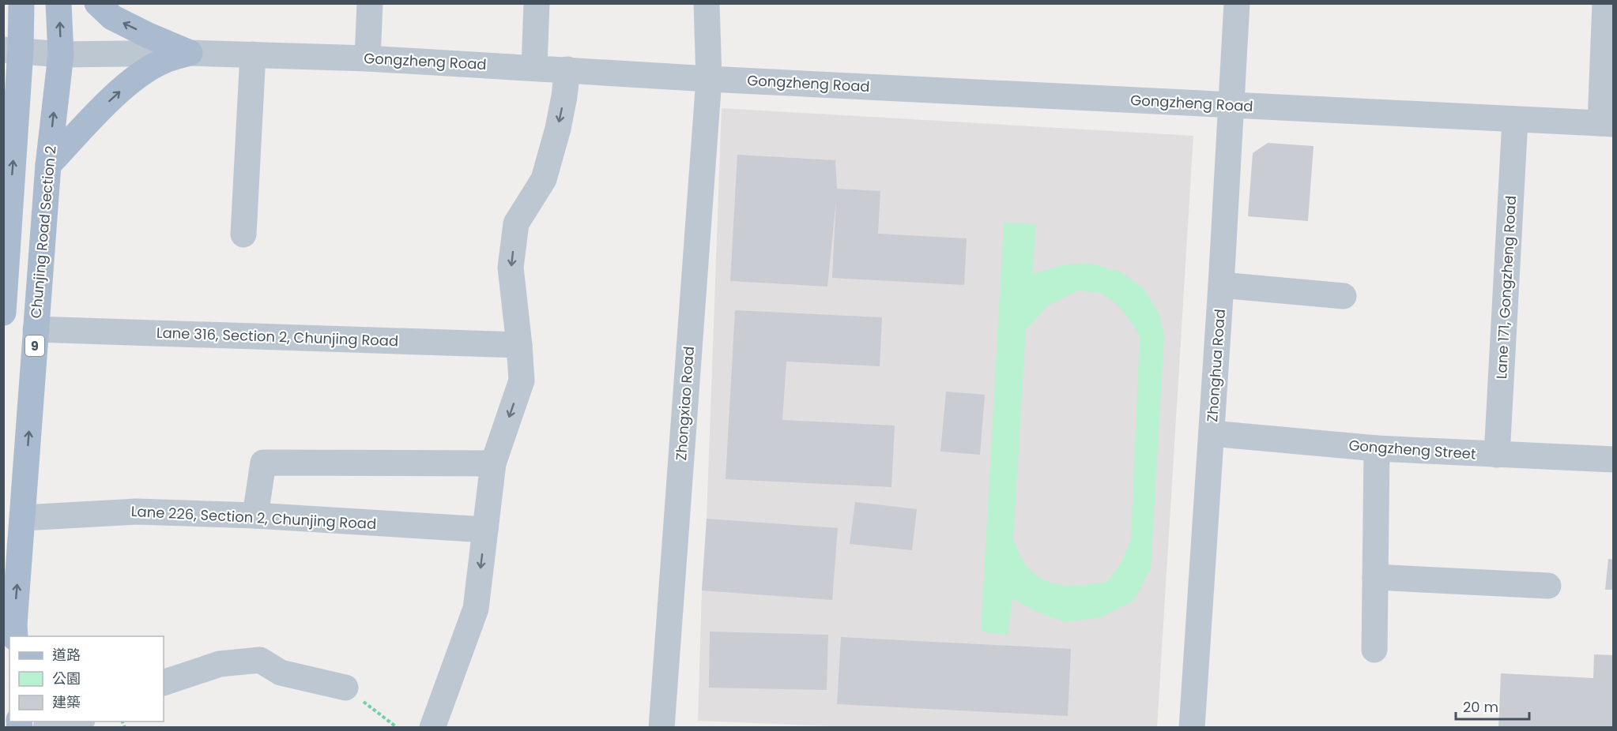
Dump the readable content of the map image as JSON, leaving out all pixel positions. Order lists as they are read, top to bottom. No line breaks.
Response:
{"streets":{"main road":["Chunjing Road Section 2","9"],"street":["Gongzheng Road","Lane 171, Gongzheng Road","Lane 316, Section 2, Chunjing Road","Zhonghua Road","Zhongxiao Road","Gongzheng Street","Lane 226, Section 2, Chunjing Road"]},"crossings":[["Gongzheng Road","Chunjing Road Section 2"],["Gongzheng Road","Lane 171, Gongzheng Road"],["Gongzheng Road","Zhonghua Road"],["Gongzheng Road","Zhongxiao Road"],["Chunjing Road Section 2","Lane 316, Section 2, Chunjing Road"],["Chunjing Road Section 2","Lane 226, Section 2, Chunjing Road"],["Lane 171, Gongzheng Road","Gongzheng Street"],["Zhonghua Road","Gongzheng Street"]],"legend":["道路","公園","建築"],"scale_bar":"20 m"}
